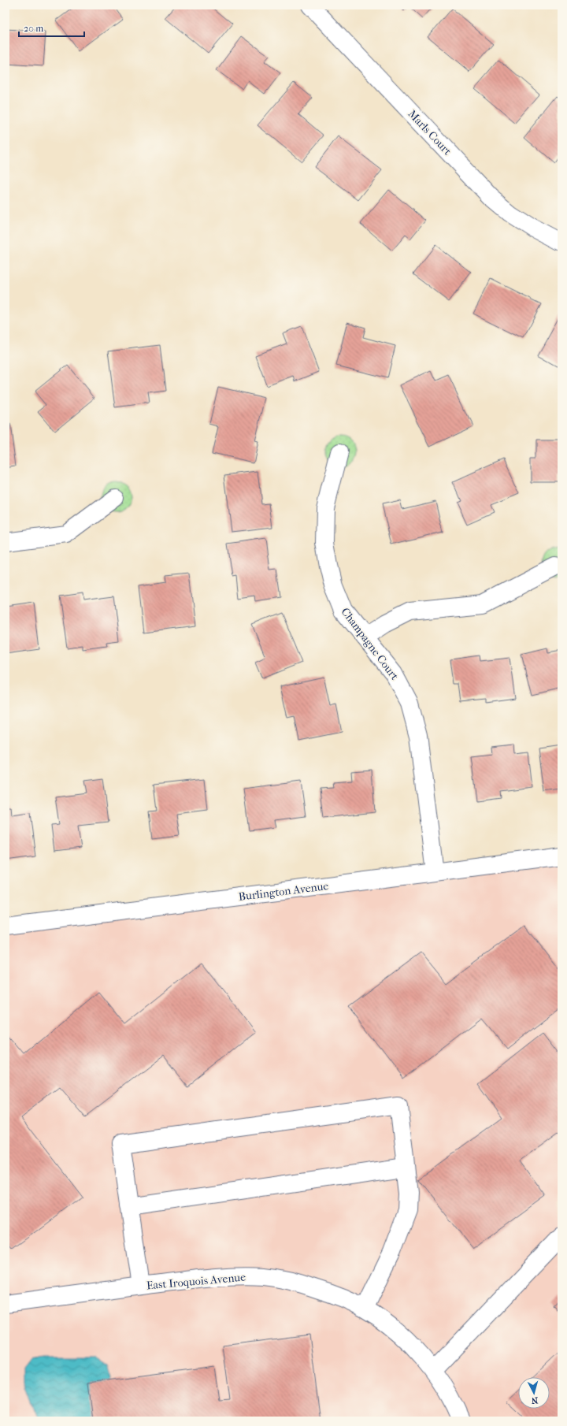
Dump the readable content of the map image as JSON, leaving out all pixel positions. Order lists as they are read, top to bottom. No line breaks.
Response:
{"streets":{"street":["Marls Court","Champagne Court","Burlington Avenue","East Iroquois Avenue"]},"crossings":[["Champagne Court","Burlington Avenue"]],"scale_bar":"20 m","north":"bottom"}
